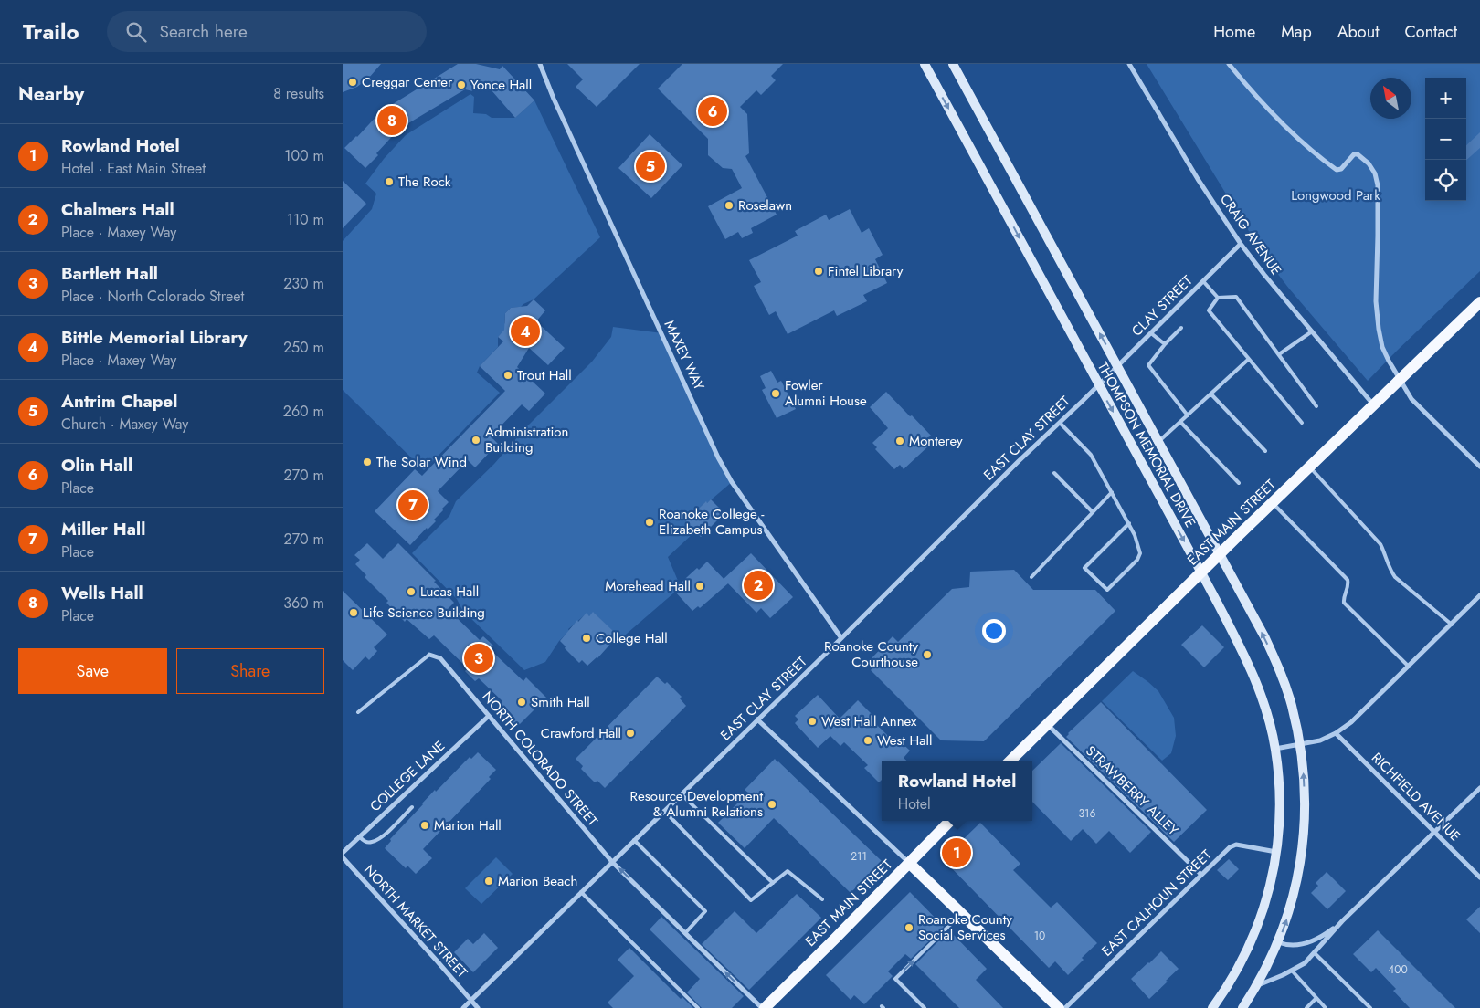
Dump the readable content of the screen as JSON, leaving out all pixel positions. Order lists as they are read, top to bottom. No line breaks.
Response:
{"streets":{"main road":["THOMPSON MEMORIAL DRIVE","EAST MAIN STREET"],"street":["CRAIG AVENUE","CLAY STREET","MAXEY WAY","EAST CLAY STREET","NORTH COLORADO STREET","COLLEGE LANE","STRAWBERRY ALLEY","RICHFIELD AVENUE","EAST CALHOUN STREET","NORTH MARKET STREET"]},"crossings":[["CRAIG AVENUE","CLAY STREET"],["CRAIG AVENUE","EAST MAIN STREET"],["CLAY STREET","EAST CLAY STREET"],["CLAY STREET","THOMPSON MEMORIAL DRIVE"],["MAXEY WAY","EAST CLAY STREET"],["EAST CLAY STREET","THOMPSON MEMORIAL DRIVE"],["EAST CLAY STREET","NORTH COLORADO STREET"],["EAST CLAY STREET","NORTH MARKET STREET"],["THOMPSON MEMORIAL DRIVE","EAST MAIN STREET"],["THOMPSON MEMORIAL DRIVE","EAST CALHOUN STREET"],["EAST MAIN STREET","NORTH COLORADO STREET"],["EAST MAIN STREET","STRAWBERRY ALLEY"],["NORTH COLORADO STREET","COLLEGE LANE"],["STRAWBERRY ALLEY","EAST CALHOUN STREET"]],"one_way":["NORTH COLORADO STREET"],"parks":["Longwood Park"],"places":["Creggar Center","Yonce Hall","The Rock","Roselawn","Fintel Library","Trout Hall","Fowler Alumni House","Administration Building","Monterey","The Solar Wind","Roanoke College - Elizabeth Campus","Morehead Hall","Lucas Hall","Life Science Building","College Hall","Roanoke County Courthouse","Smith Hall","West Hall Annex","Crawford Hall","West Hall","Resource Development & Alumni Relations","Marion Hall","Marion Beach","Roanoke County Social Services"],"house_numbers":["316","211","10","400"],"north":"top left","page":{"header":"Trailo","search":"Search here","nav":["Home","Map","About","Contact"],"heading":["Nearby","8 results"],"map_buttons":["+","−"],"pins":["6","8","5","4","7","2","3","1"],"list":[{"mark":"1","name":"Rowland Hotel","note":"Hotel · East Main Street","value":"100 m"},{"mark":"2","name":"Chalmers Hall","note":"Place · Maxey Way","value":"110 m"},{"mark":"3","name":"Bartlett Hall","note":"Place · North Colorado Street","value":"230 m"},{"mark":"4","name":"Bittle Memorial Library","note":"Place · Maxey Way","value":"250 m"},{"mark":"5","name":"Antrim Chapel","note":"Church · Maxey Way","value":"260 m"},{"mark":"6","name":"Olin Hall","note":"Place","value":"270 m"},{"mark":"7","name":"Miller Hall","note":"Place","value":"270 m"},{"mark":"8","name":"Wells Hall","note":"Place","value":"360 m"}],"buttons":["Save","Share"],"popup":["Rowland Hotel","Hotel"]}}
